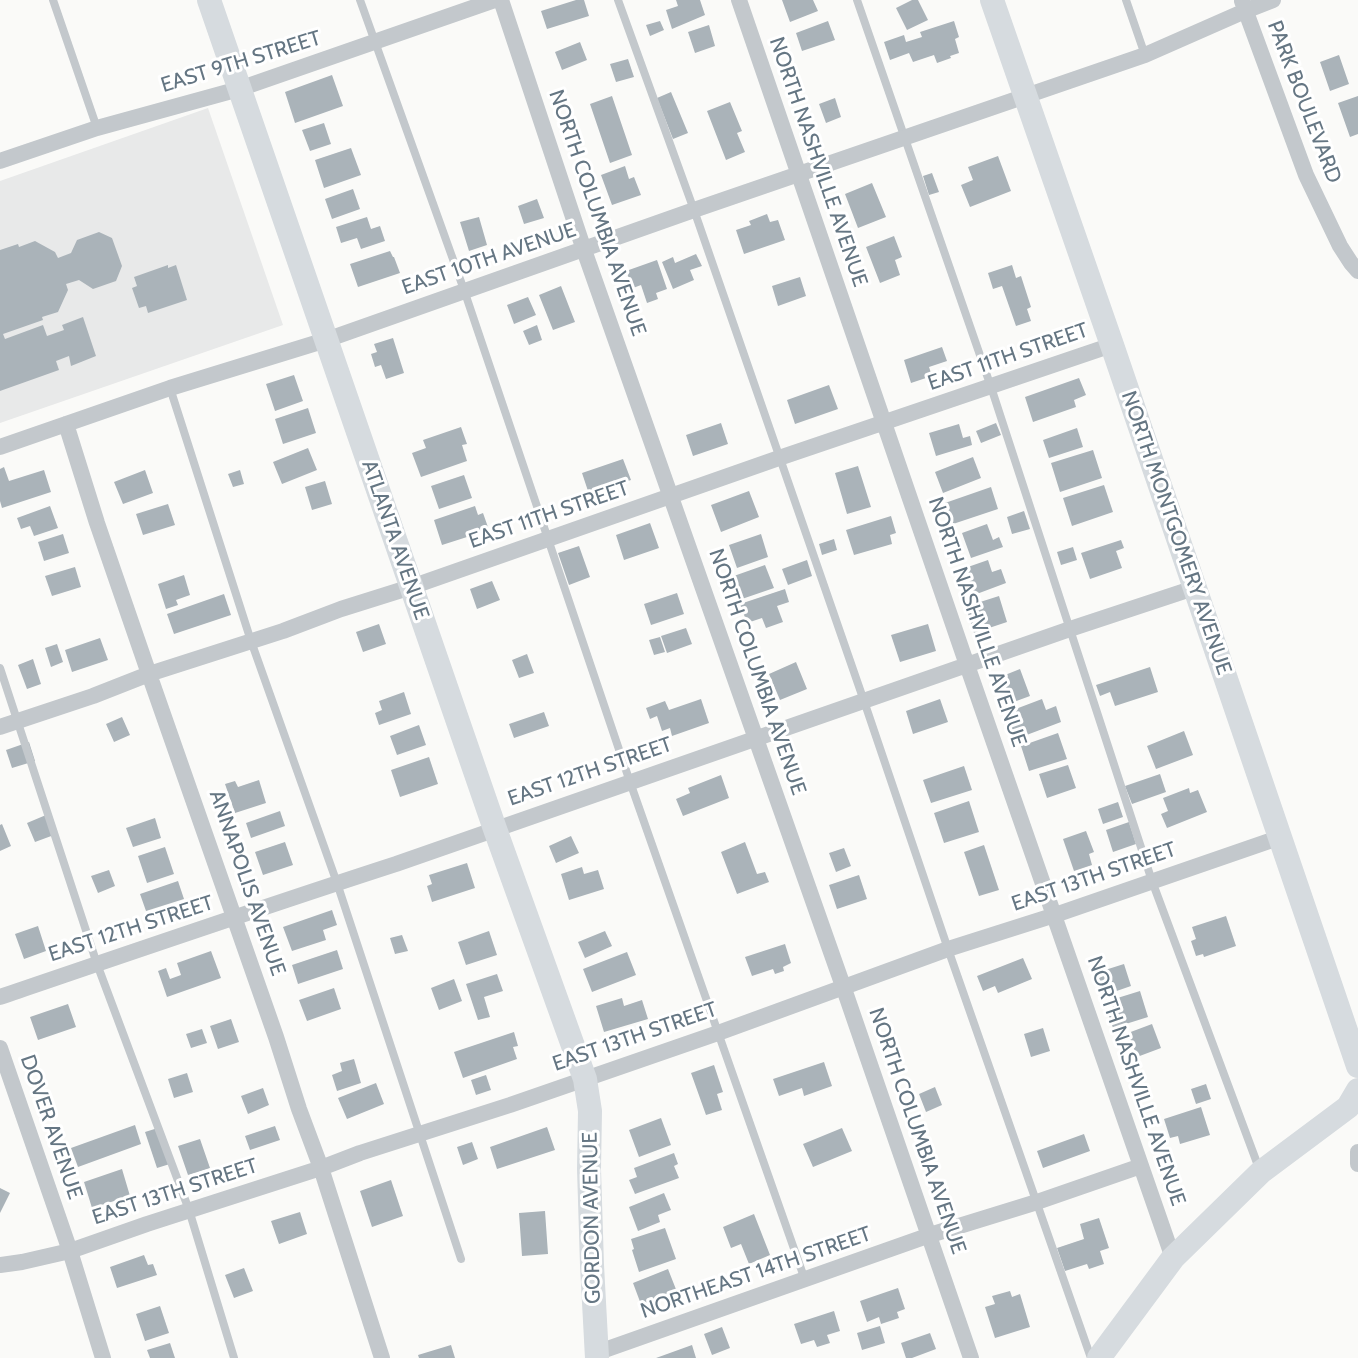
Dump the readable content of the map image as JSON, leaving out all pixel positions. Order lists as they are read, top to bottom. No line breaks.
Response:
{"streets":{"street":["EAST 9TH STREET","PARK BOULEVARD","NORTH NASHVILLE AVENUE","NORTH COLUMBIA AVENUE","EAST 10TH AVENUE","EAST 11TH STREET","NORTH MONTGOMERY AVENUE","ATLANTA AVENUE","EAST 12TH STREET","EAST 13TH STREET","ANNAPOLIS AVENUE","DOVER AVENUE","GORDON AVENUE","NORTHEAST 14TH STREET"]},"crossings":[["EAST 9TH STREET","ATLANTA AVENUE"],["PARK BOULEVARD","EAST 10TH AVENUE"],["NORTH NASHVILLE AVENUE","EAST 10TH AVENUE"],["NORTH NASHVILLE AVENUE","EAST 11TH STREET"],["NORTH NASHVILLE AVENUE","EAST 12TH STREET"],["NORTH NASHVILLE AVENUE","EAST 13TH STREET"],["NORTH NASHVILLE AVENUE","NORTHEAST 14TH STREET"],["NORTH COLUMBIA AVENUE","EAST 10TH AVENUE"],["NORTH COLUMBIA AVENUE","EAST 11TH STREET"],["NORTH COLUMBIA AVENUE","EAST 12TH STREET"],["NORTH COLUMBIA AVENUE","EAST 13TH STREET"],["NORTH COLUMBIA AVENUE","NORTHEAST 14TH STREET"],["EAST 10TH AVENUE","NORTH MONTGOMERY AVENUE"],["EAST 10TH AVENUE","ATLANTA AVENUE"],["EAST 10TH AVENUE","ANNAPOLIS AVENUE"],["EAST 11TH STREET","NORTH MONTGOMERY AVENUE"],["EAST 11TH STREET","ATLANTA AVENUE"],["EAST 11TH STREET","ANNAPOLIS AVENUE"],["NORTH MONTGOMERY AVENUE","EAST 12TH STREET"],["NORTH MONTGOMERY AVENUE","EAST 13TH STREET"],["ATLANTA AVENUE","EAST 12TH STREET"],["ATLANTA AVENUE","EAST 13TH STREET"],["ATLANTA AVENUE","GORDON AVENUE"],["EAST 12TH STREET","ANNAPOLIS AVENUE"],["EAST 13TH STREET","ANNAPOLIS AVENUE"],["EAST 13TH STREET","DOVER AVENUE"],["EAST 13TH STREET","GORDON AVENUE"],["GORDON AVENUE","NORTHEAST 14TH STREET"]]}
